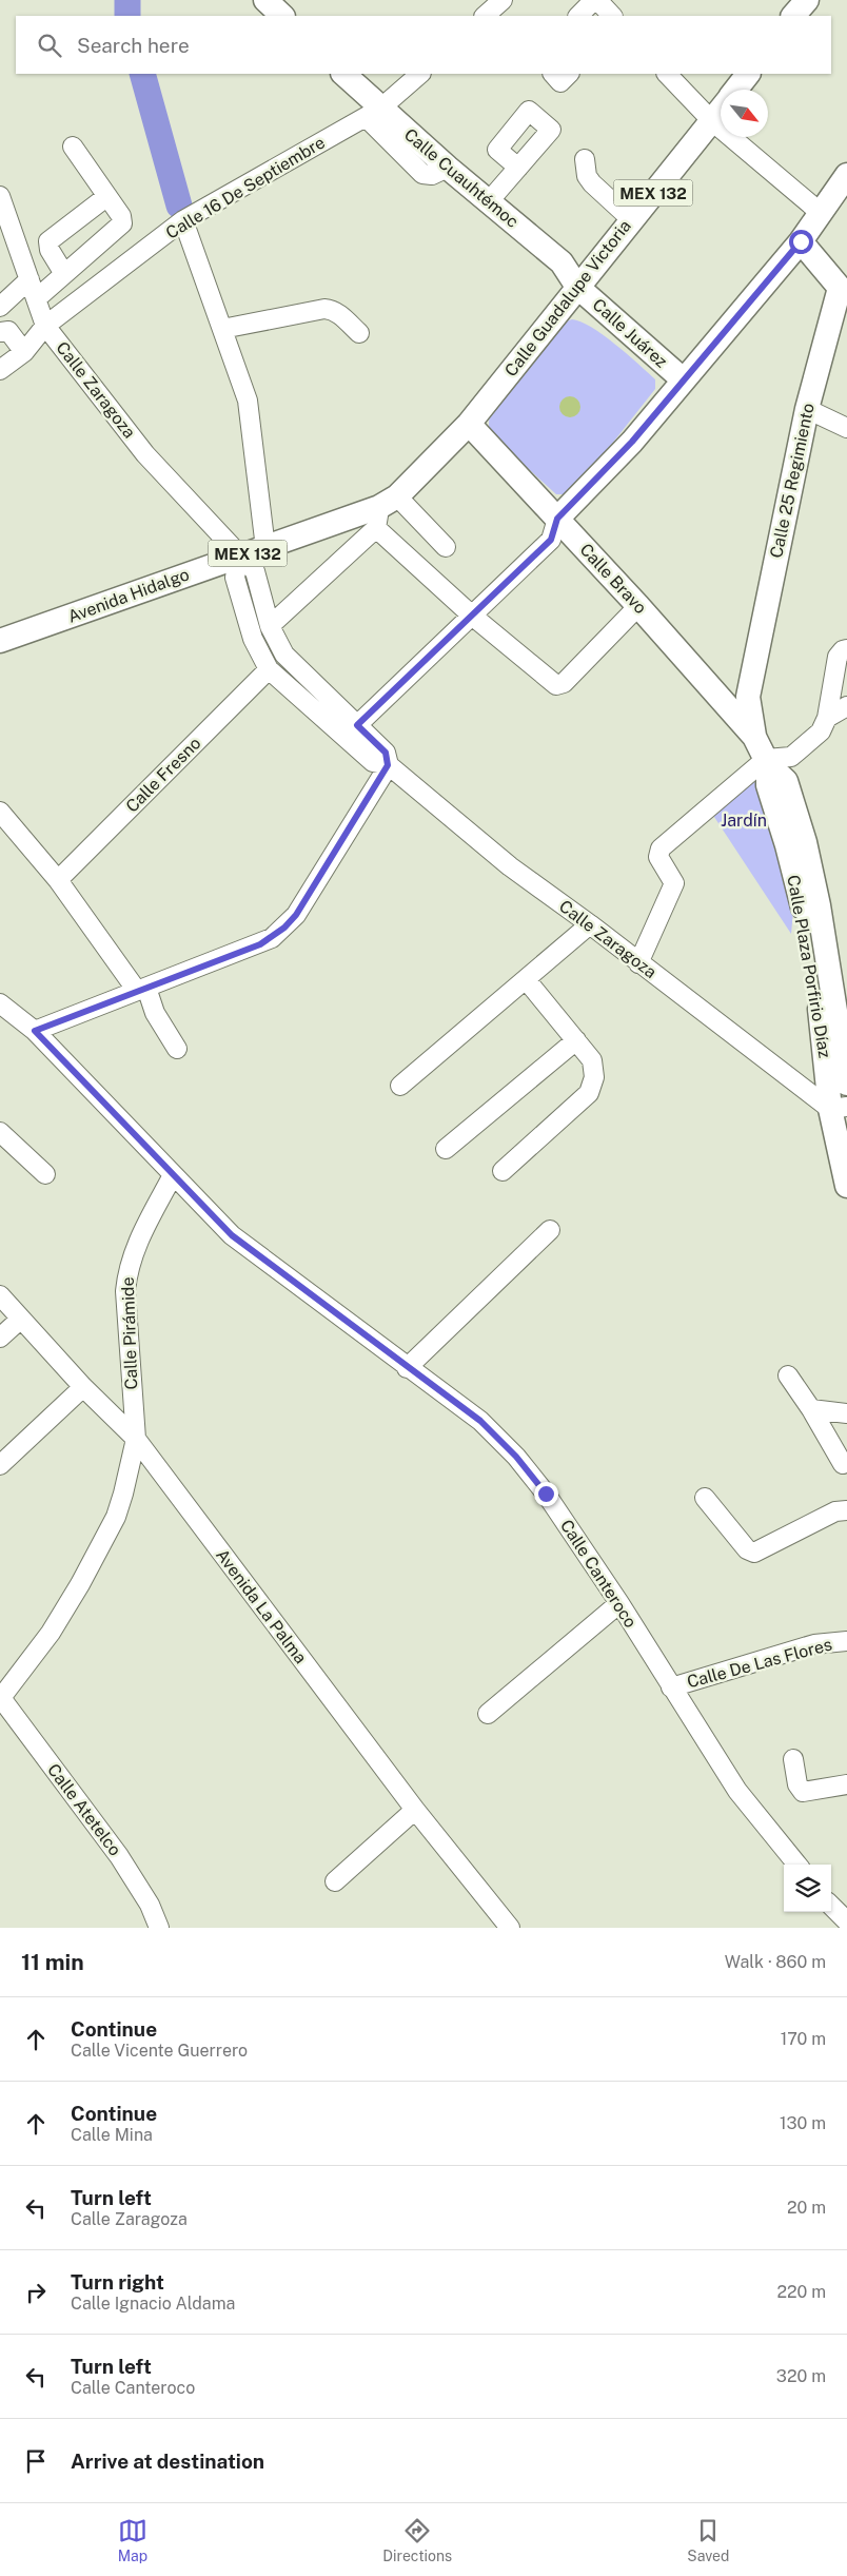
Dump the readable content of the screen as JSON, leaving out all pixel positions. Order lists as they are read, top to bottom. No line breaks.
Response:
{"streets":{"main road":["Calle Cuauhtémoc","MEX 132","Calle Guadalupe Victoria","Calle Juárez","Calle 25 Regimiento","Calle Bravo","Avenida Hidalgo","Calle Plaza Porfirio Díaz"],"street":["Calle 16 De Septiembre","Calle Zaragoza","Calle Fresno","Calle Pirámide","Calle Canteroco","Avenida La Palma","Calle De Las Flores","Calle Atetelco"]},"crossings":[["Calle Cuauhtémoc","Calle 16 De Septiembre"],["Calle Cuauhtémoc","Calle Guadalupe Victoria"],["Calle Cuauhtémoc","Calle Juárez"],["Calle 16 De Septiembre","Calle Zaragoza"],["Calle Guadalupe Victoria","Calle Juárez"],["Calle Guadalupe Victoria","Calle Bravo"],["Calle Guadalupe Victoria","Avenida Hidalgo"],["Calle Zaragoza","Avenida Hidalgo"],["Calle Zaragoza","Calle Fresno"],["Calle Zaragoza","Calle Plaza Porfirio Díaz"],["Calle 25 Regimiento","Calle Bravo"],["Calle 25 Regimiento","Calle Plaza Porfirio Díaz"],["Calle Bravo","Avenida Hidalgo"],["Calle Bravo","Calle Plaza Porfirio Díaz"],["Calle Pirámide","Calle Canteroco"],["Calle Pirámide","Avenida La Palma"],["Calle Pirámide","Calle Atetelco"],["Calle Canteroco","Calle De Las Flores"]],"parks":["Jardín"],"north":"bottom right","page":{"search":"Search here","heading":["11 min","Walk · 860 m"],"list":[["Continue","Calle Vicente Guerrero","170 m"],["Continue","Calle Mina","130 m"],["Turn left","Calle Zaragoza","20 m"],["Turn right","Calle Ignacio Aldama","220 m"],["Turn left","Calle Canteroco","320 m"],"Arrive at destination"],"nav":["Map","Directions","Saved"]}}
